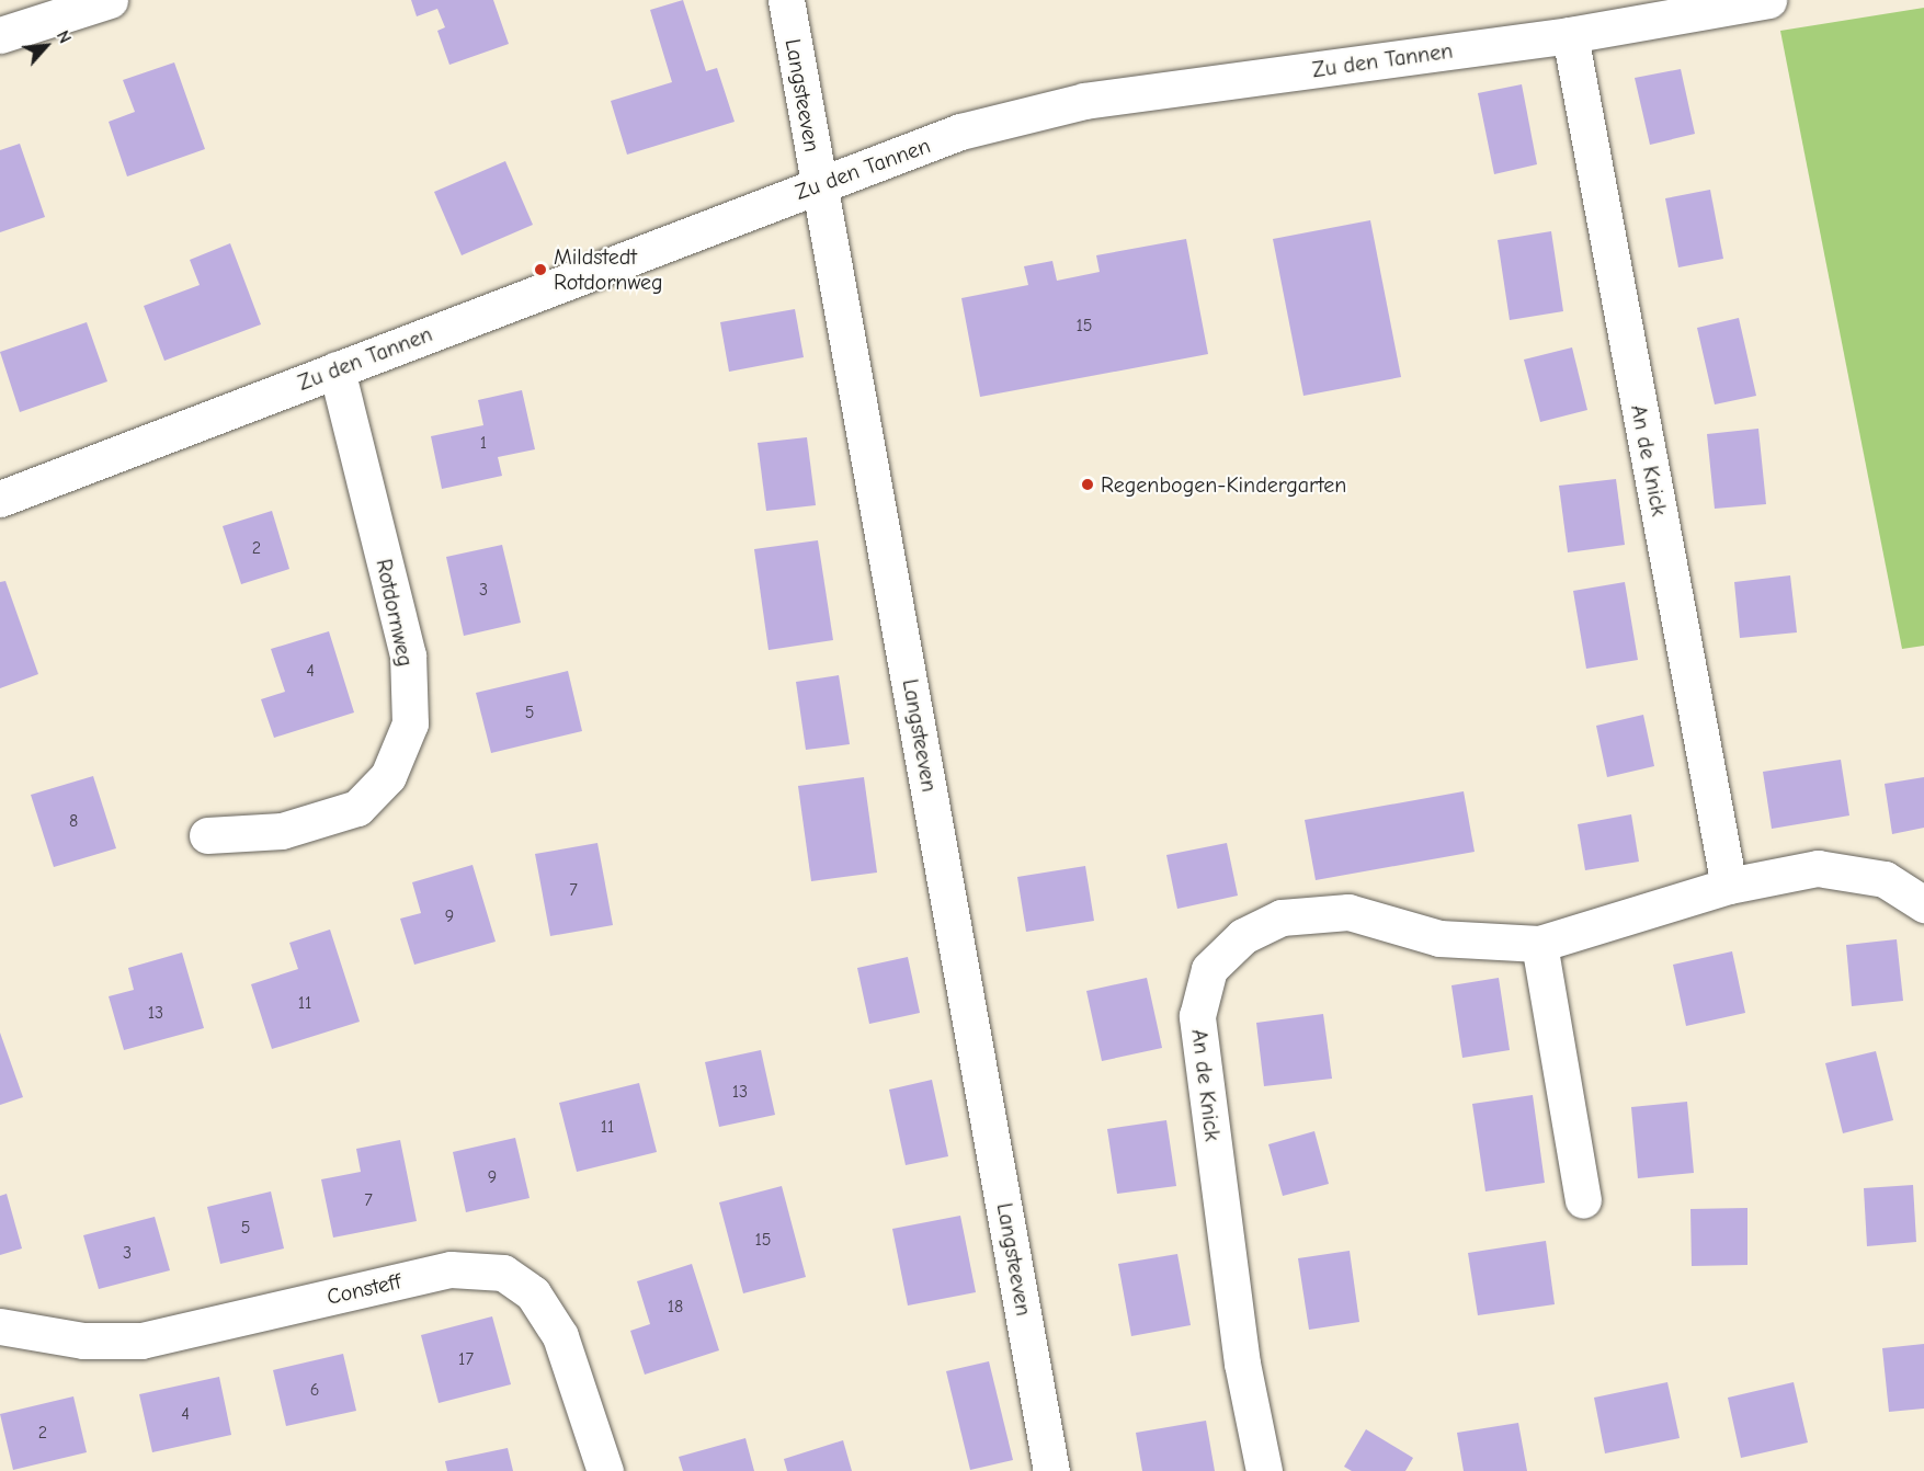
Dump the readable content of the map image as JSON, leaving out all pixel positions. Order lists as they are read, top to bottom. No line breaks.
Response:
{"streets":{"street":["Zu den Tannen","Langsteeven","An de Knick","Rotdornweg","Consteff"]},"crossings":[["Zu den Tannen","Langsteeven"],["Zu den Tannen","An de Knick"],["Zu den Tannen","Rotdornweg"]],"places":["Mildstedt Rotdornweg","Regenbogen-Kindergarten"],"house_numbers":["15","1","2","3","4","5","8","7","9","11","13","13","11","9","7","5","15","3","18","17","6","4","2"],"north":"top right"}
